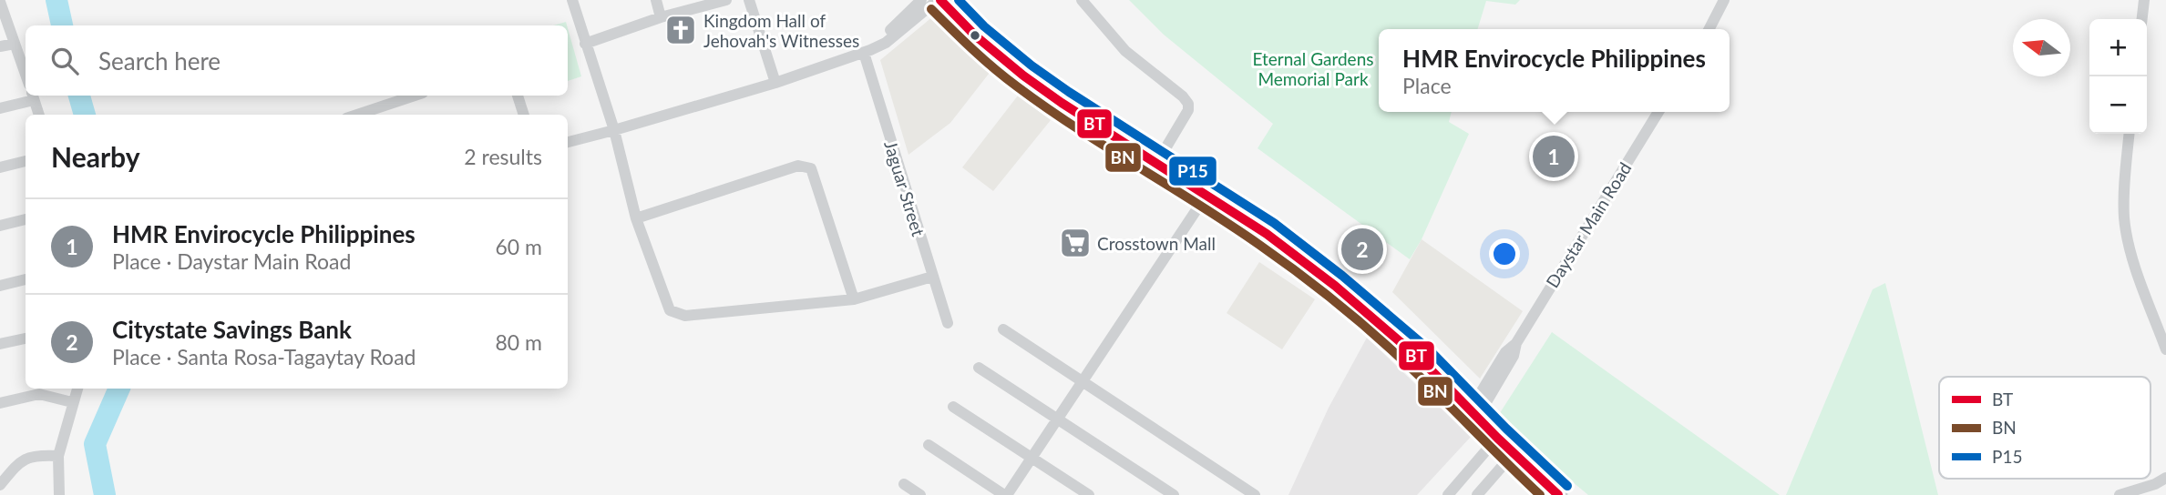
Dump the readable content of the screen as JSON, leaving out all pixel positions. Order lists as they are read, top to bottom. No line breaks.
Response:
{"streets":{"street":["Jaguar Street","Daystar Main Road"]},"parks":["Eternal Gardens Memorial Park"],"places":{"church":["Kingdom Hall of Jehovah's Witnesses"],"supermarket":["Crosstown Mall"]},"lines":["transit line BT","transit line P15","transit line BN"],"legend":["BT","BN","P15"],"north":"left","page":{"map_buttons":["+","−"],"search":"Search here","popup":["HMR Envirocycle Philippines","Place"],"heading":["Nearby","2 results"],"pins":["1","2"],"list":[{"mark":"1","name":"HMR Envirocycle Philippines","note":"Place · Daystar Main Road","value":"60 m"},{"mark":"2","name":"Citystate Savings Bank","note":"Place · Santa Rosa-Tagaytay Road","value":"80 m"}]}}
